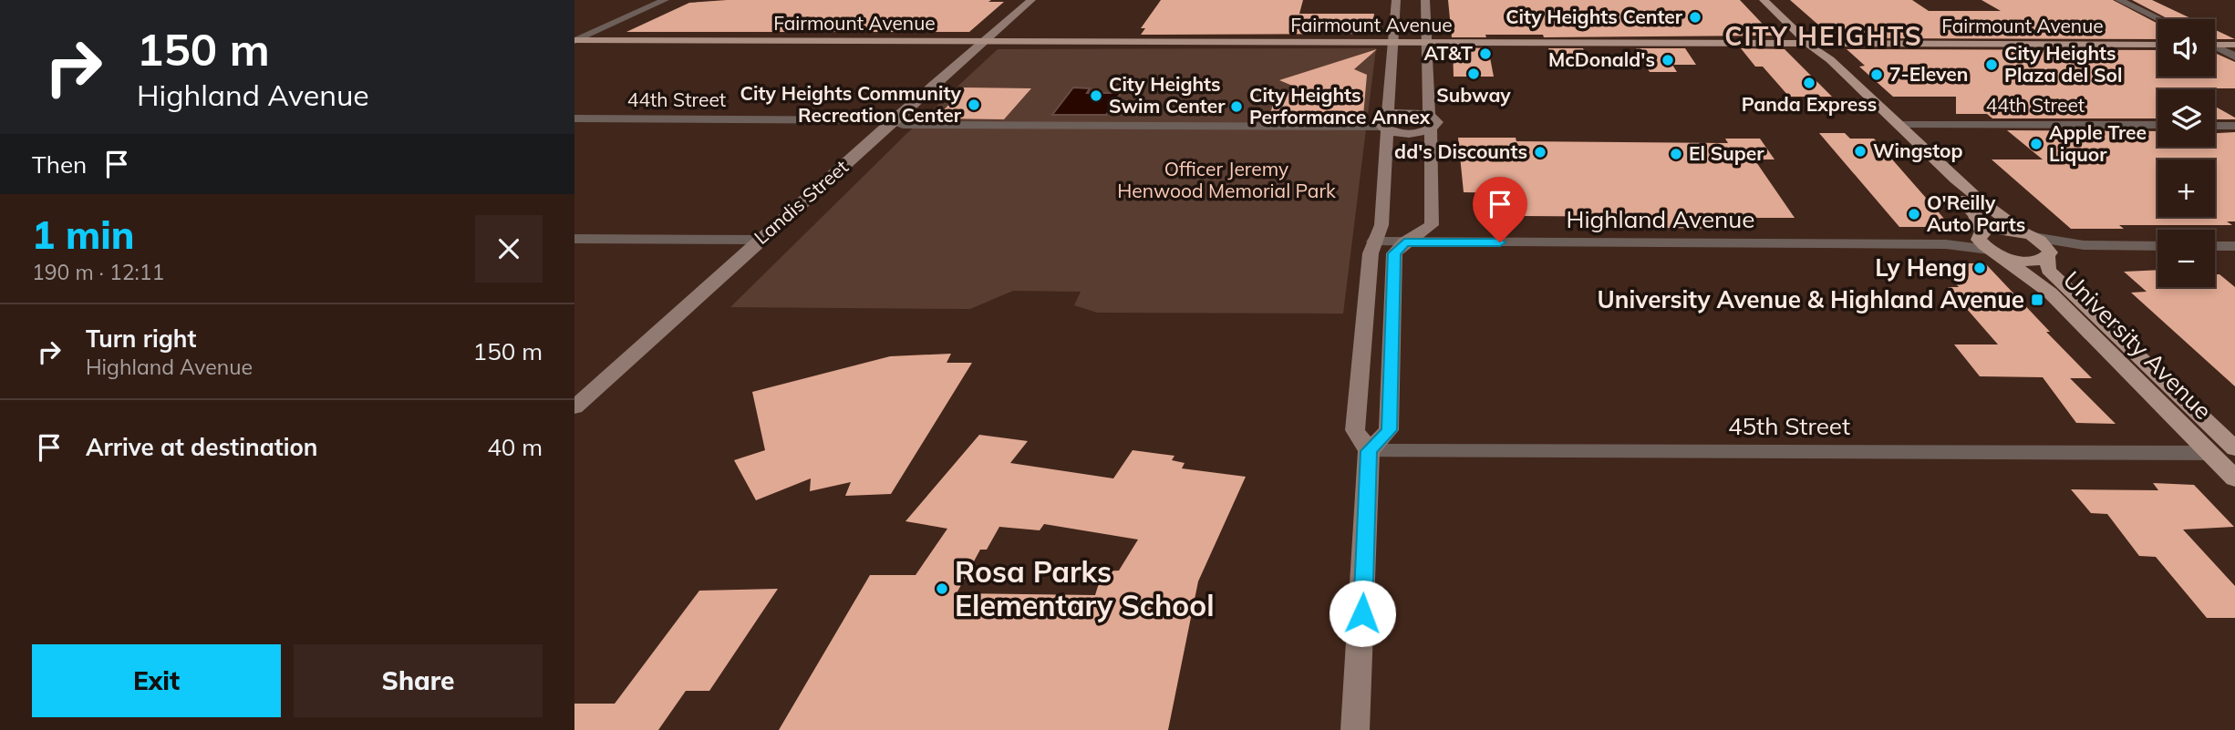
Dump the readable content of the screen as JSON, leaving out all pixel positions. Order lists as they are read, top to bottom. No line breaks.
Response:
{"streets":{"main road":["Fairmount Avenue","Landis Street","University Avenue"],"street":["44th Street","Highland Avenue","45th Street"]},"crossings":[["Fairmount Avenue","Landis Street"],["Fairmount Avenue","University Avenue"],["44th Street","Landis Street"],["44th Street","University Avenue"],["Highland Avenue","University Avenue"],["University Avenue","45th Street"]],"districts":["CITY HEIGHTS"],"parks":["Officer Jeremy Henwood Memorial Park"],"places":{"other":["City Heights Center","AT&T","McDonald's","City Heights Plaza del Sol","Subway","7-Eleven","Panda Express","City Heights Swim Center","City Heights Community Recreation Center","City Heights Performance Annex","Apple Tree Liquor","Wingstop","dd's Discounts","El Super","O'Reilly Auto Parts","Ly Heng","Rosa Parks Elementary School"],"transit":["University Avenue & Highland Avenue"]},"page":{"turn":["150 m","Highland Avenue"],"map_buttons":["+","−"],"then":"Then","heading":["1 min","190 m · 12:11"],"list":[{"name":"Turn right","note":"Highland Avenue","value":"150 m"},{"name":"Arrive at destination","value":"40 m"}],"buttons":["Exit","Share"]}}
